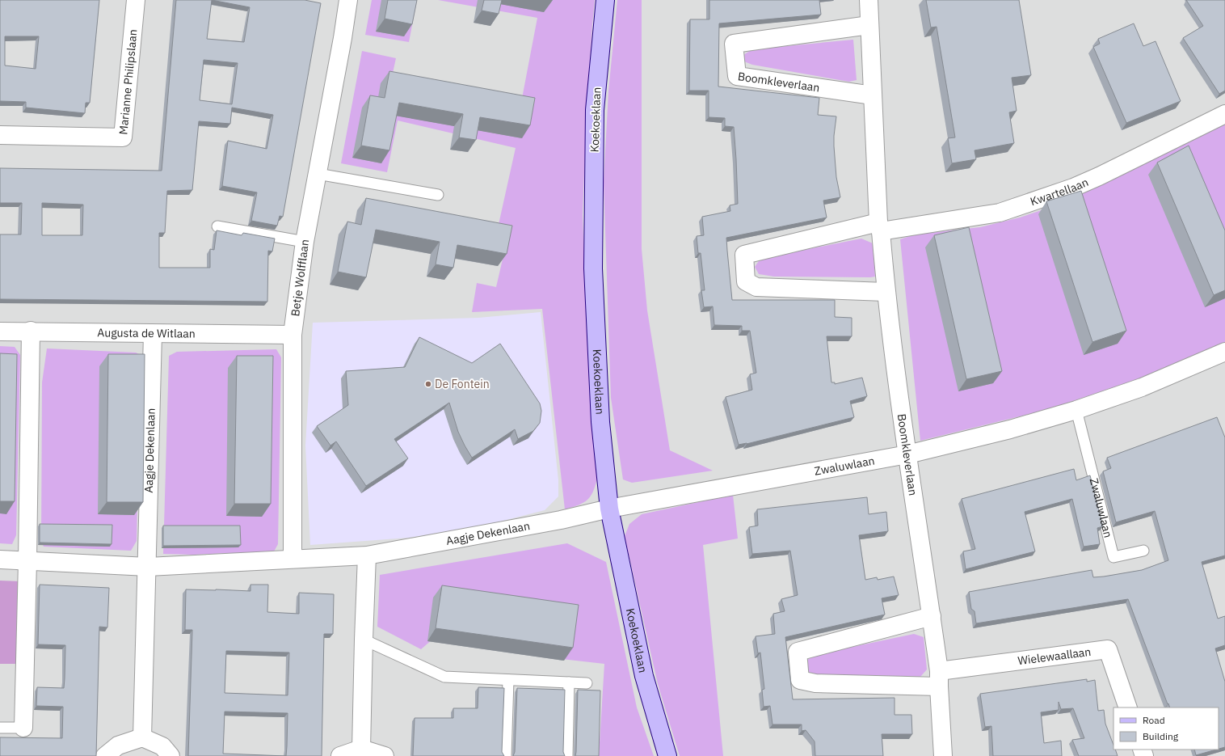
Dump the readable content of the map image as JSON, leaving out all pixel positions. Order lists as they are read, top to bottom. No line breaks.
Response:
{"streets":{"street":["Boomkleverlaan","Marianne Philipslaan","Koekoeklaan","Kwartellaan","Betje Wolfflaan","Augusta de Witlaan","Aagje Dekenlaan","Zwaluwlaan","Wielewaallaan"]},"crossings":[["Boomkleverlaan","Kwartellaan"],["Boomkleverlaan","Zwaluwlaan"],["Boomkleverlaan","Wielewaallaan"],["Koekoeklaan","Aagje Dekenlaan"],["Koekoeklaan","Zwaluwlaan"],["Betje Wolfflaan","Augusta de Witlaan"],["Betje Wolfflaan","Aagje Dekenlaan"],["Augusta de Witlaan","Aagje Dekenlaan"],["Aagje Dekenlaan","Zwaluwlaan"]],"places":["De Fontein"],"legend":["Road","Building"]}
